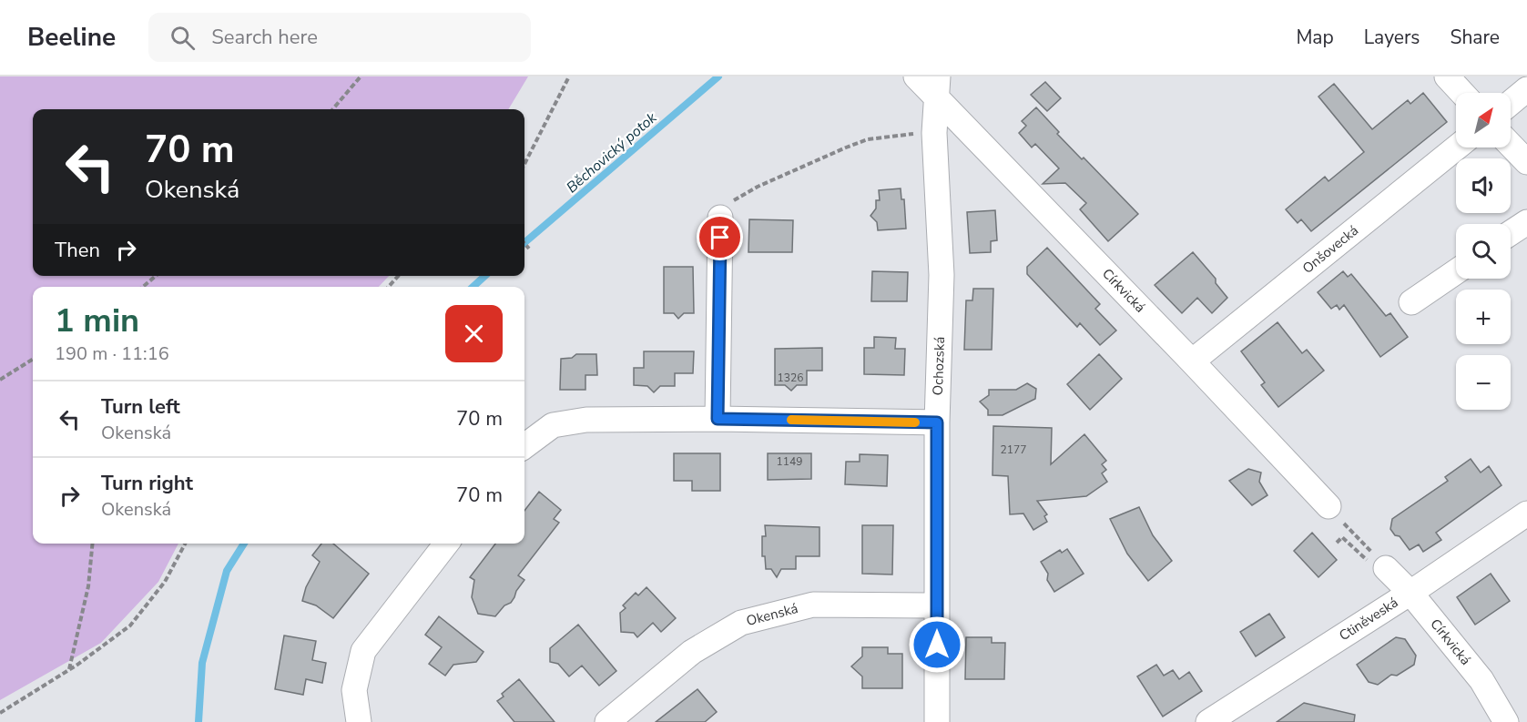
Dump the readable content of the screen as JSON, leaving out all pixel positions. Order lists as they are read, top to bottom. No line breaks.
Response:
{"streets":{"street":["Onšovecká","Církvická","Ochozská","Okenská","Ctiněveská"]},"crossings":[["Onšovecká","Církvická"],["Církvická","Ochozská"],["Církvická","Ctiněveská"],["Ochozská","Okenská"]],"water":["Běchovický potok"],"house_numbers":["1326","2177","1149"],"north":"top right","page":{"header":"Beeline","search":"Search here","nav":["Map","Layers","Share"],"map_buttons":["+","−"],"turn":["70 m","Okenská"],"then":"Then","heading":["1 min","190 m · 11:16"],"list":[{"name":"Turn left","note":"Okenská","value":"70 m"},{"name":"Turn right","note":"Okenská","value":"70 m"}]}}
